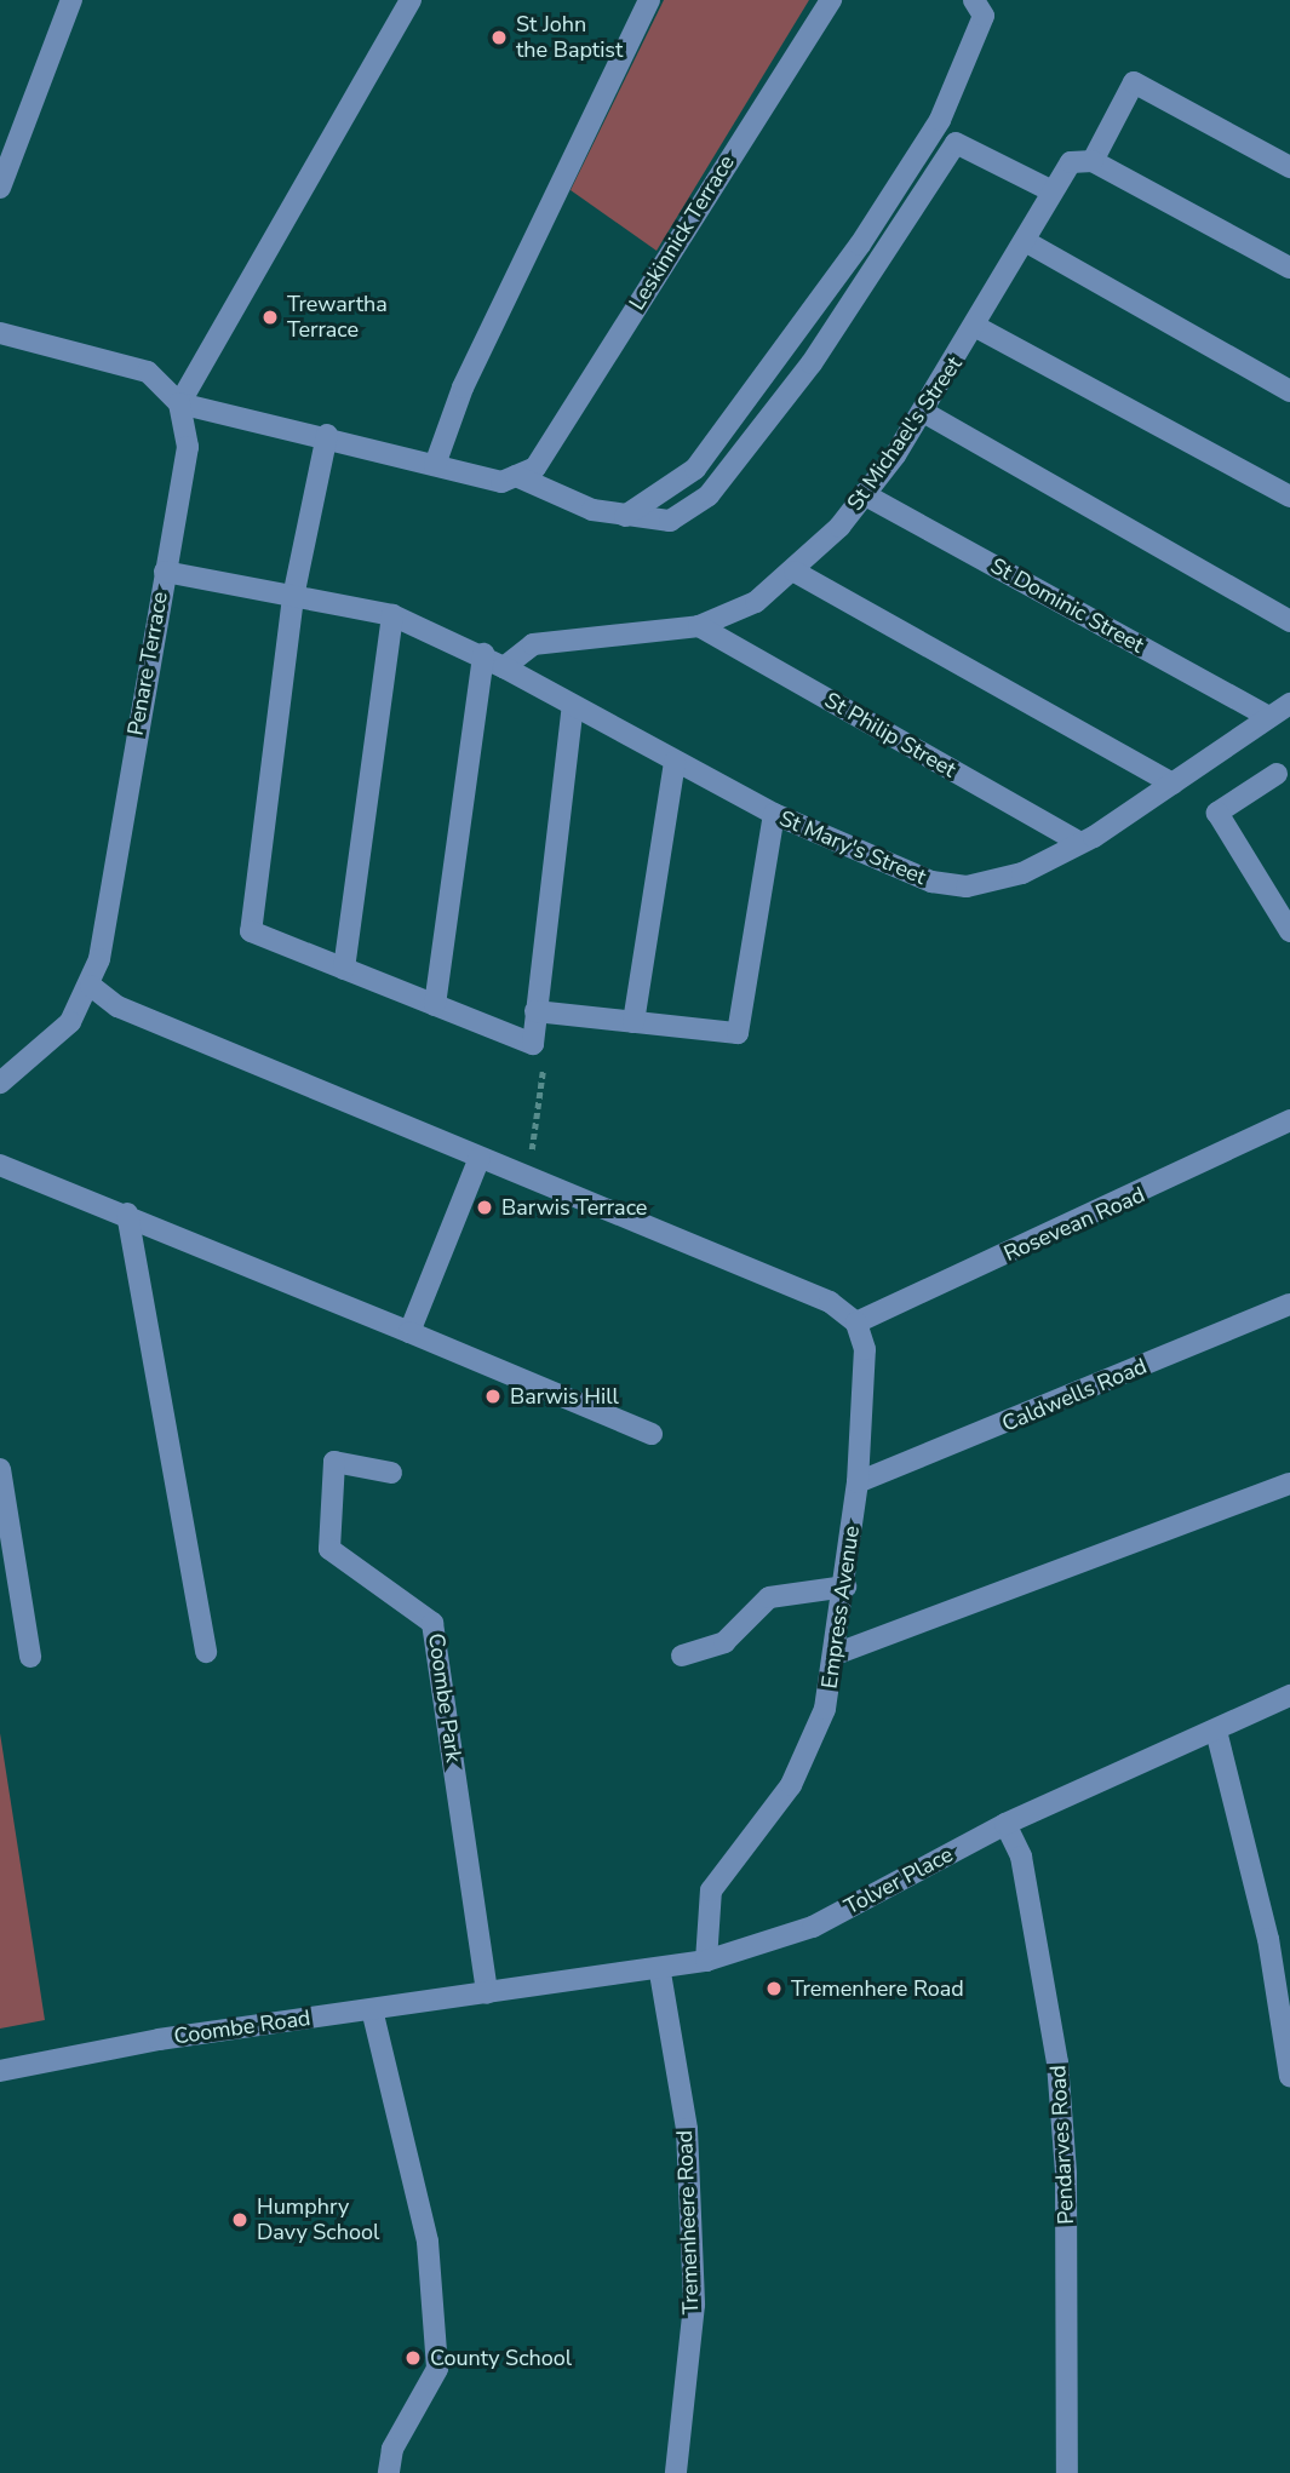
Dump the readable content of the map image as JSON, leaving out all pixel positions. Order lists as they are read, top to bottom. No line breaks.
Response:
{"streets":{"street":["Leskinnick Terrace","St Michael's Street","St Dominic Street","Penare Terrace","St Philip Street","St Mary's Street","Rosevean Road","Caldwells Road","Empress Avenue","Coombe Park","Tolver Place","Coombe Road","Pendarves Road","Tremenheere Road"]},"crossings":[["St Michael's Street","St Dominic Street"],["St Michael's Street","St Philip Street"],["St Michael's Street","St Mary's Street"],["St Dominic Street","St Mary's Street"],["St Philip Street","St Mary's Street"],["Rosevean Road","Empress Avenue"],["Caldwells Road","Empress Avenue"],["Empress Avenue","Tolver Place"],["Coombe Park","Tolver Place"],["Coombe Park","Coombe Road"],["Tolver Place","Coombe Road"],["Tolver Place","Pendarves Road"],["Tolver Place","Tremenheere Road"]],"places":["St John the Baptist","Trewartha Terrace","Barwis Terrace","Barwis Hill","Tremenhere Road","Humphry Davy School","County School"]}
